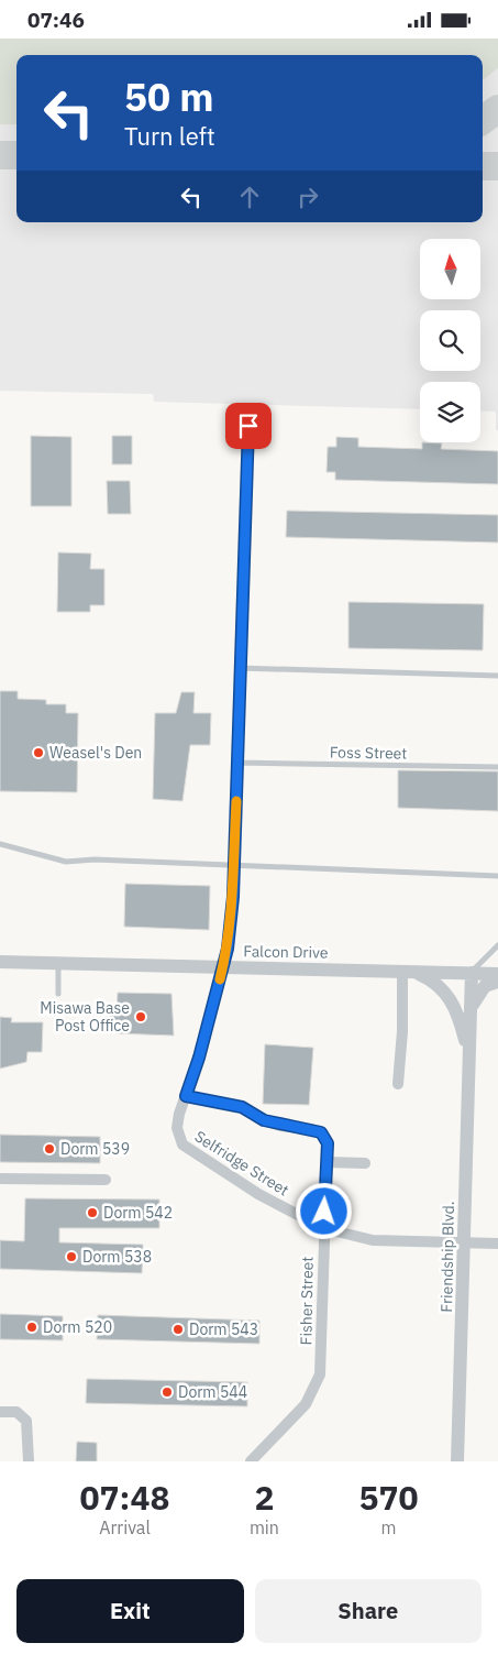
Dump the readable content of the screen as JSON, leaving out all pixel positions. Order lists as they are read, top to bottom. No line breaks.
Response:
{"streets":{"street":["Falcon Drive","Selfridge Street","Friendship Blvd.","Fisher Street"],"lane":["Foss Street"]},"crossings":[["Falcon Drive","Selfridge Street"],["Falcon Drive","Friendship Blvd."],["Selfridge Street","Friendship Blvd."],["Selfridge Street","Fisher Street"]],"places":["Weasel's Den","Misawa Base Post Office","Dorm 539","Dorm 542","Dorm 538","Dorm 520","Dorm 543","Dorm 544"],"north":"top","page":{"status":"07:46","turn":["50 m","Turn left"],"eta":["07:48","Arrival","2","min","570","m"],"buttons":["Exit","Share"]}}
